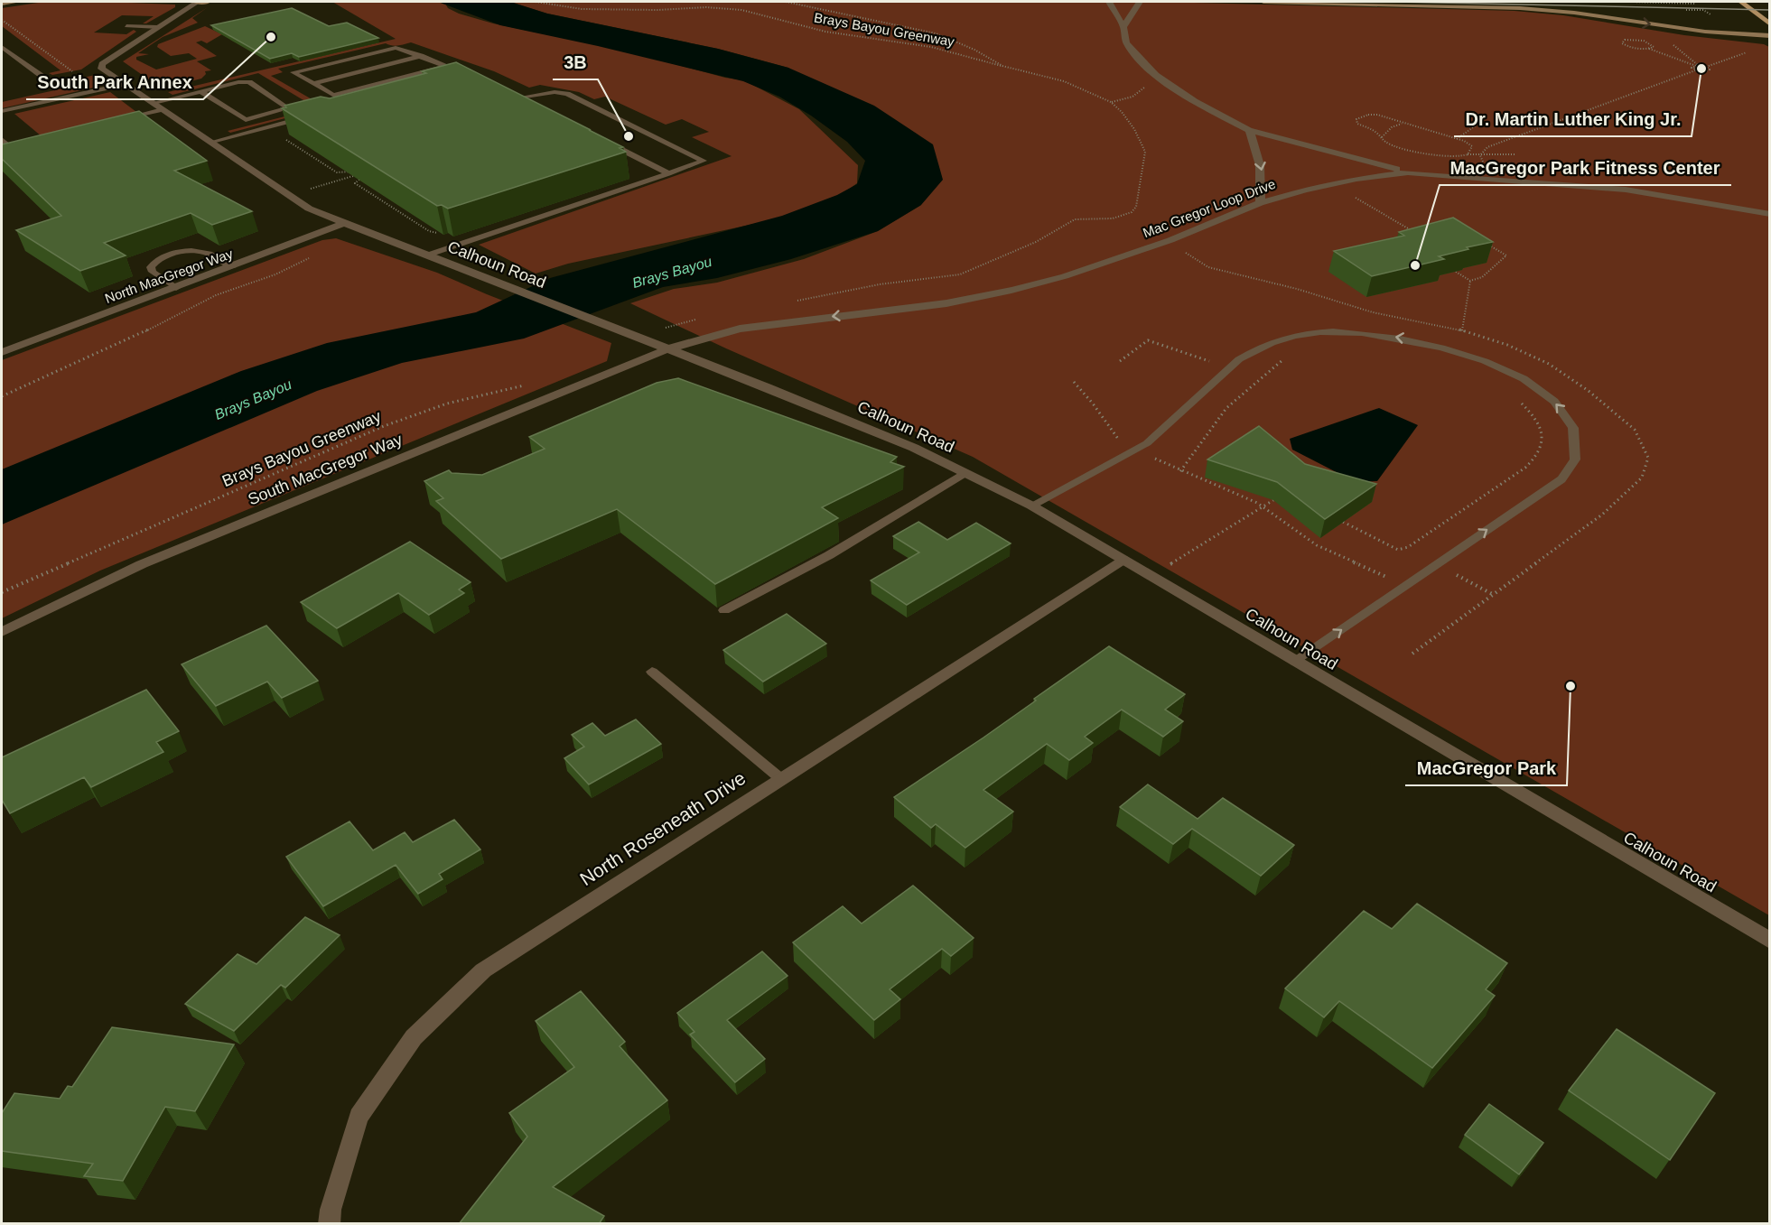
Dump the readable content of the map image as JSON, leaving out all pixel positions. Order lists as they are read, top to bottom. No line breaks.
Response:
{"streets":{"street":["Mac Gregor Loop Drive","Calhoun Road","North MacGregor Way","South MacGregor Way","North Roseneath Drive"],"path":["Brays Bayou Greenway"]},"crossings":[["Mac Gregor Loop Drive","Calhoun Road"],["Mac Gregor Loop Drive","South MacGregor Way"],["Calhoun Road","North MacGregor Way"],["Calhoun Road","South MacGregor Way"],["Calhoun Road","North Roseneath Drive"]],"one_way":["Mac Gregor Loop Drive"],"water":["Brays Bayou"],"places":["South Park Annex","Dr. Martin Luther King Jr.","3B","MacGregor Park Fitness Center","MacGregor Park"]}
